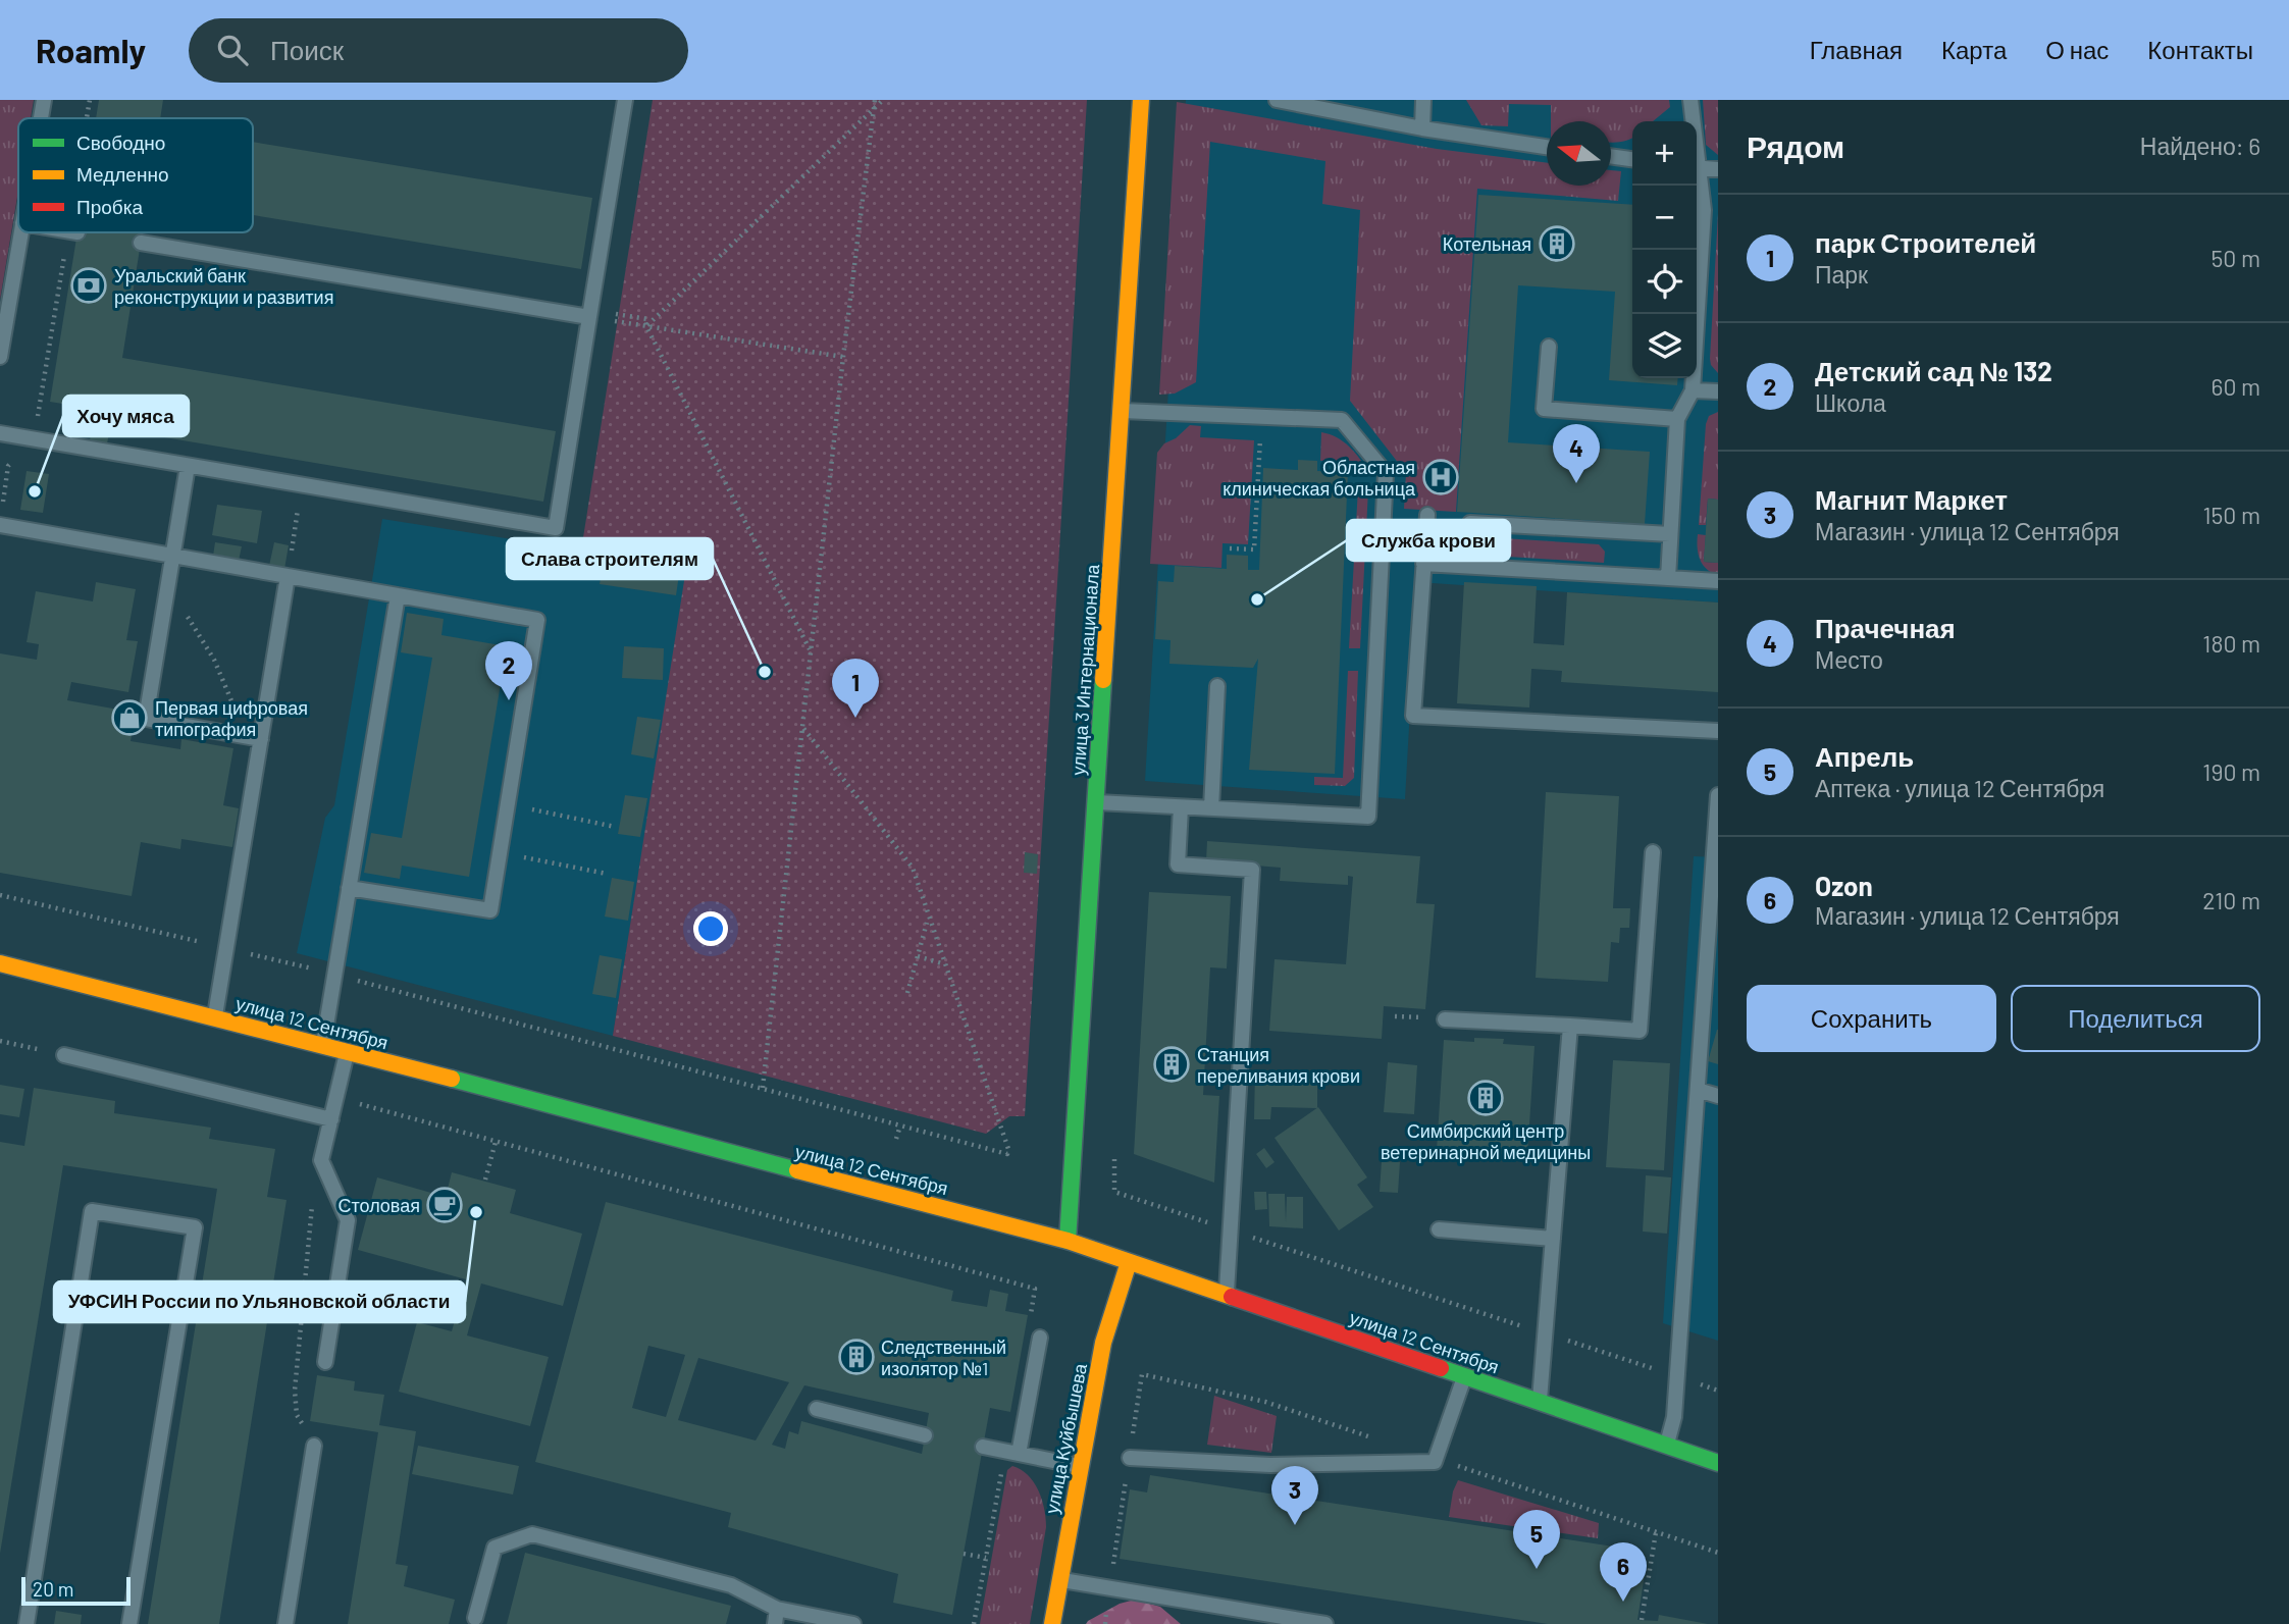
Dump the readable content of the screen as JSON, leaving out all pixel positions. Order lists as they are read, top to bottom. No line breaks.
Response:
{"streets":{"main road":["улица 3 Интернационала","улица 12 Сентября","улица Куйбышева"]},"crossings":[["улица 3 Интернационала","улица 12 Сентября"],["улица 12 Сентября","улица Куйбышева"]],"places":{"building":["Котельная","Станция переливания крови","Симбирский центр ветеринарной медицины","Следственный изолятор №1"],"bank":["Уральский банк реконструкции и развития"],"hospital":["Областная клиническая больница"],"other":["Хочу мяса","Служба крови","Слава строителям","УФСИН России по Ульяновской области"],"shop":["Первая цифровая типография"],"cafe":["Столовая"]},"legend":["Свободно","Медленно","Пробка"],"scale_bar":"20 m","north":"left","page":{"header":"Roamly","search":"Поиск","nav":["Главная","Карта","О нас","Контакты"],"heading":["Рядом","Найдено: 6"],"map_buttons":["+","−"],"list":[{"mark":"1","name":"парк Строителей","note":"Парк","value":"50 m"},{"mark":"2","name":"Детский сад № 132","note":"Школа","value":"60 m"},{"mark":"3","name":"Магнит Маркет","note":"Магазин · улица 12 Сентября","value":"150 m"},{"mark":"4","name":"Прачечная","note":"Место","value":"180 m"},{"mark":"5","name":"Апрель","note":"Аптека · улица 12 Сентября","value":"190 m"},{"mark":"6","name":"Ozon","note":"Магазин · улица 12 Сентября","value":"210 m"}],"pins":["4","2","1","3","5","6"],"buttons":["Сохранить","Поделиться"],"scale":"20 m"}}
